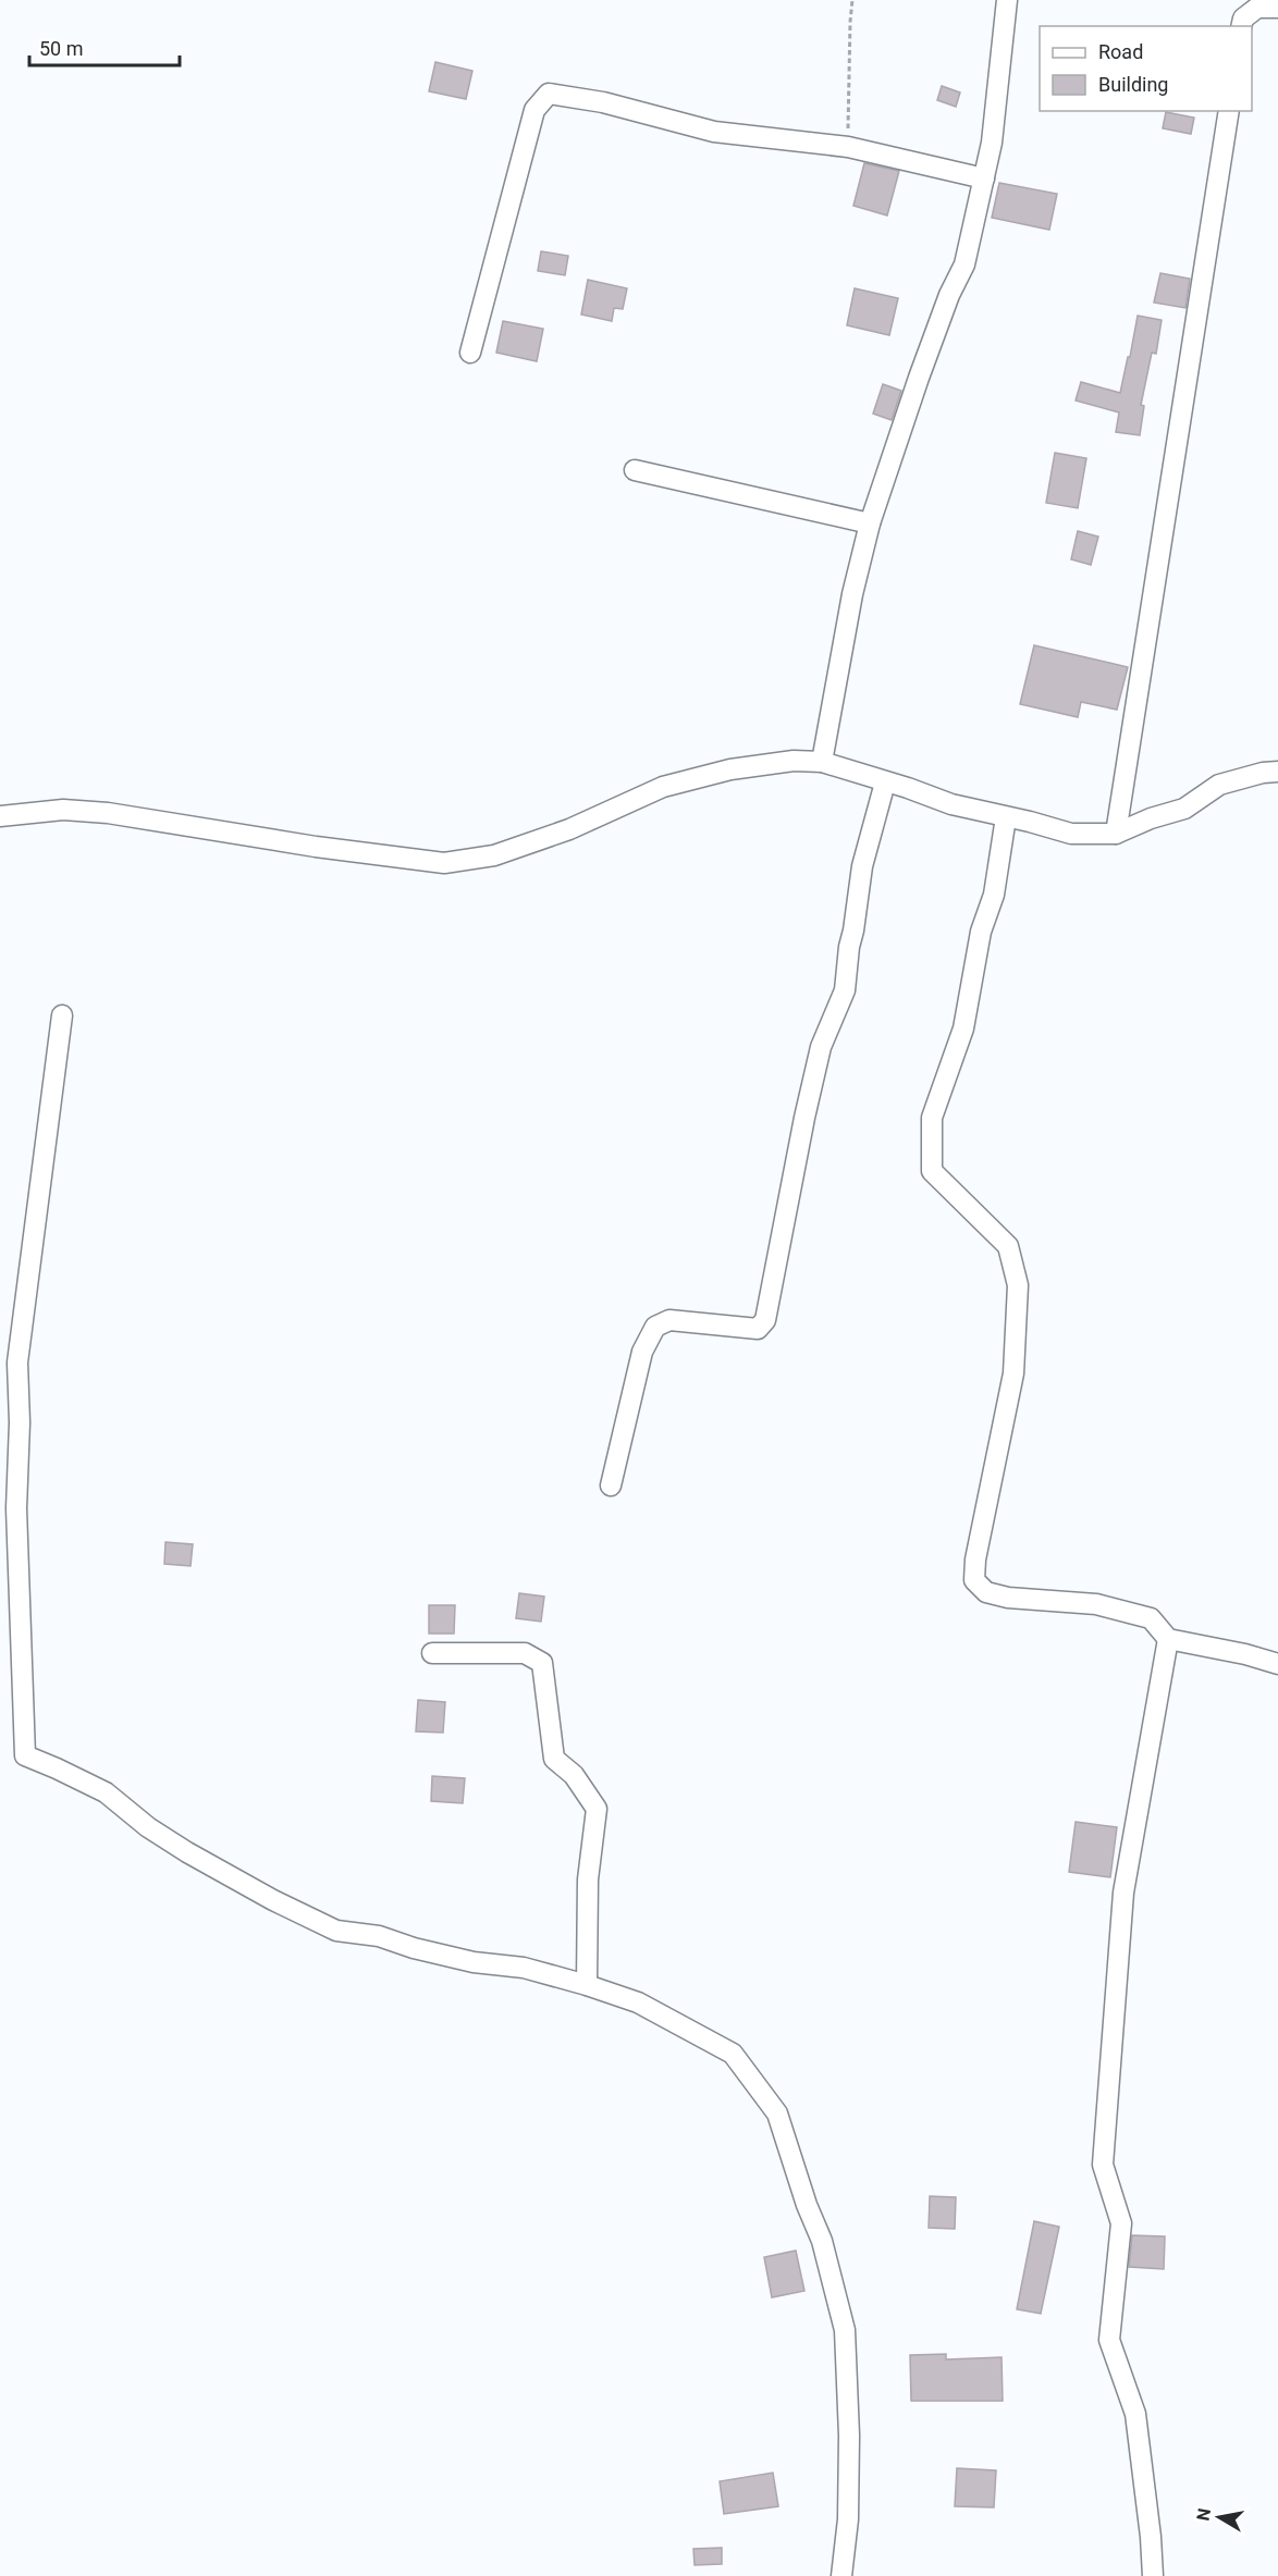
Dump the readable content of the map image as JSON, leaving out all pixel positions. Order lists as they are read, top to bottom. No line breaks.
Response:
{"legend":["Road","Building"],"scale_bar":"50 m","north":"left"}
